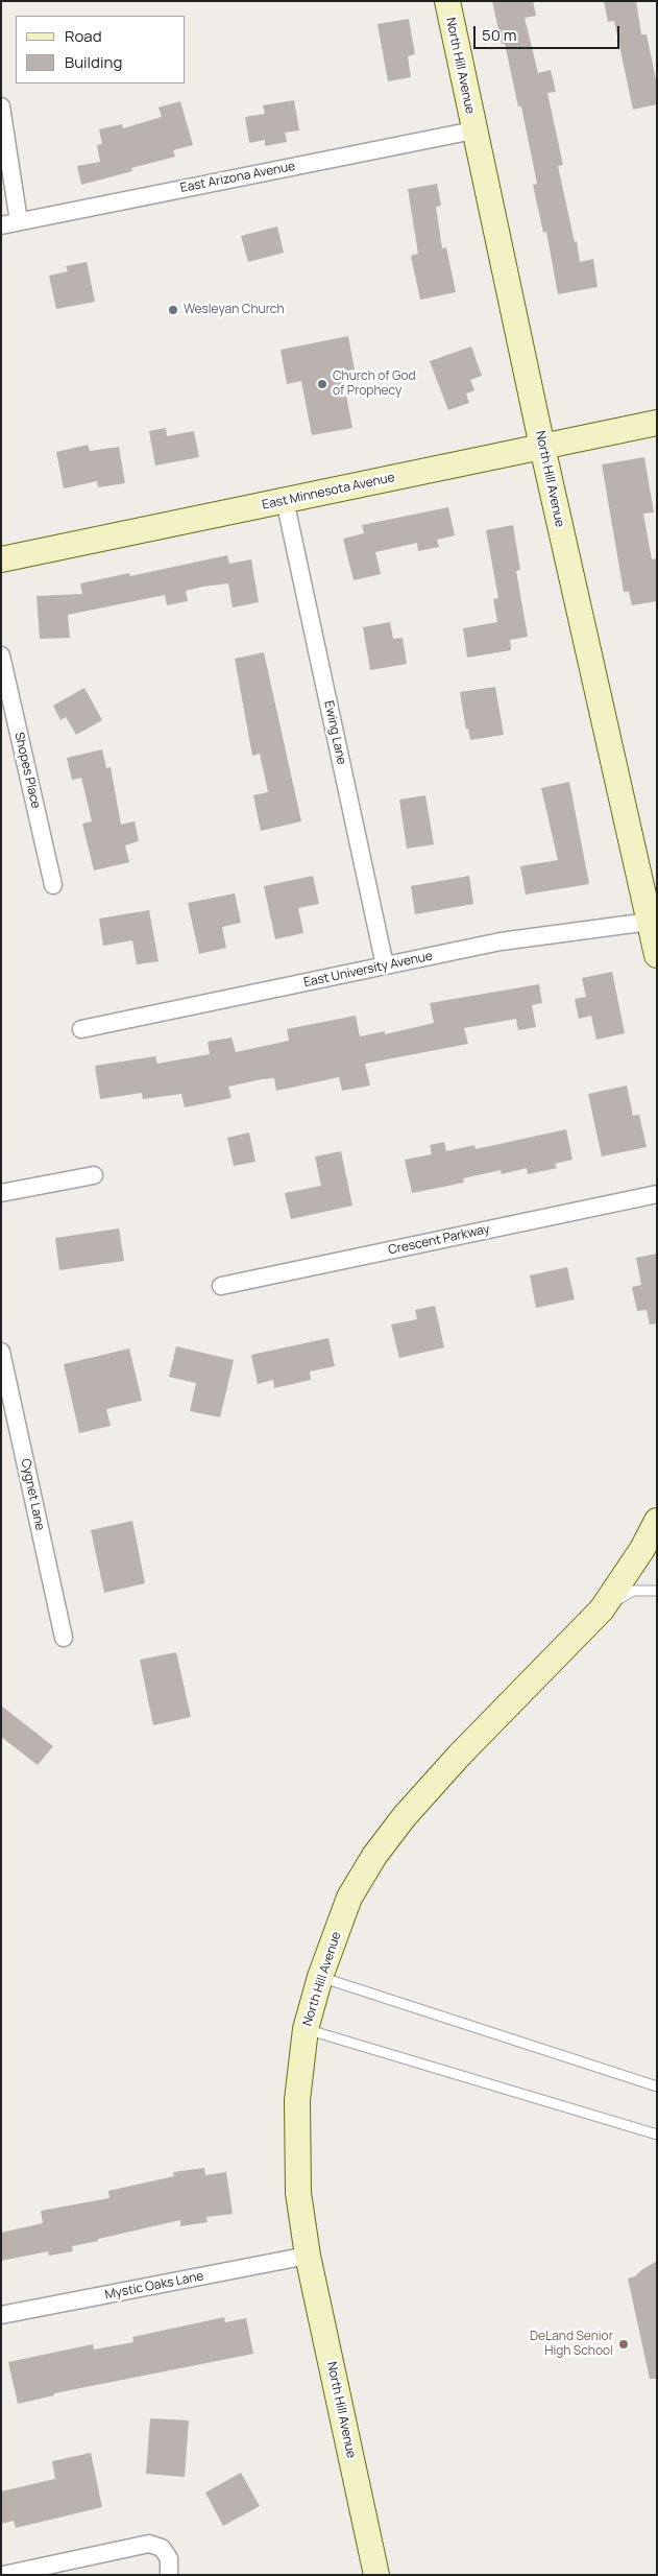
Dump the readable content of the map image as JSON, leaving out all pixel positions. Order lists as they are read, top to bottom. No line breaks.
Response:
{"streets":{"street":["North Hill Avenue","East Arizona Avenue","East Minnesota Avenue","Ewing Lane","Shopes Place","East University Avenue","Crescent Parkway","Cygnet Lane","Mystic Oaks Lane"]},"crossings":[["North Hill Avenue","East Arizona Avenue"],["North Hill Avenue","East Minnesota Avenue"],["North Hill Avenue","East University Avenue"],["North Hill Avenue","Mystic Oaks Lane"],["East Minnesota Avenue","Ewing Lane"],["Ewing Lane","East University Avenue"]],"places":["Wesleyan Church","Church of God of Prophecy","DeLand Senior High School"],"legend":["Road","Building"],"scale_bar":"50 m"}
